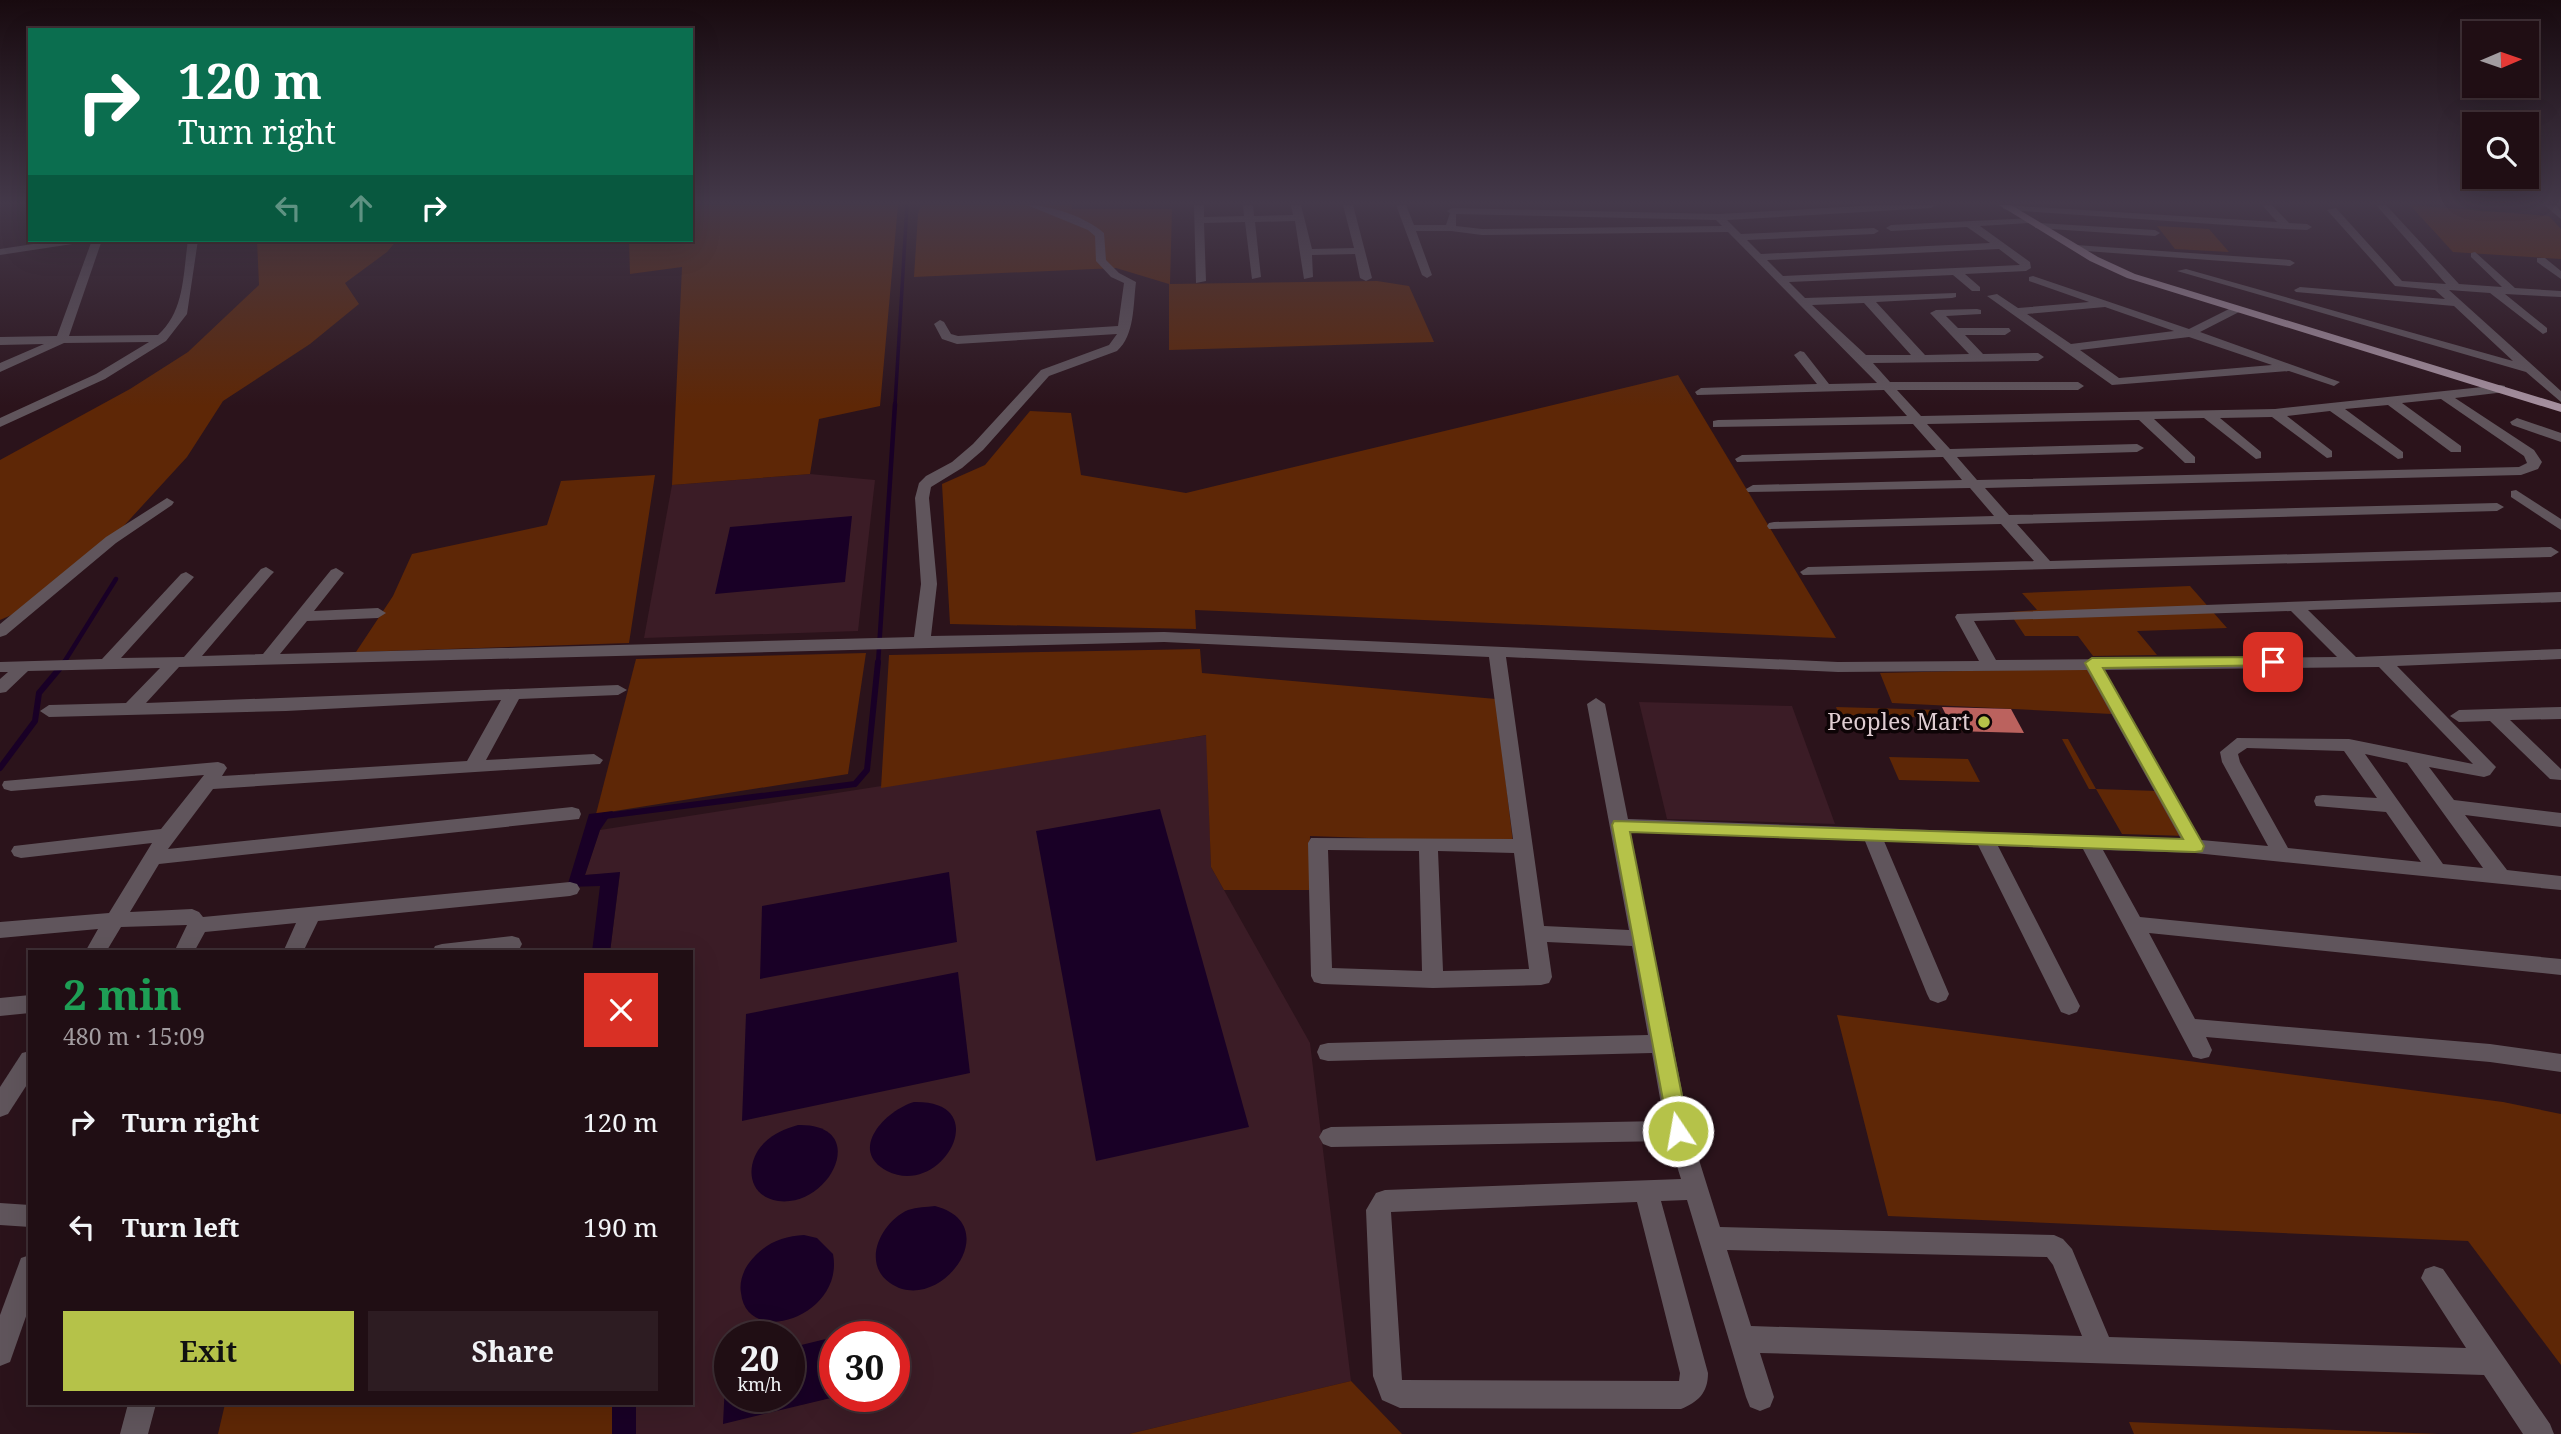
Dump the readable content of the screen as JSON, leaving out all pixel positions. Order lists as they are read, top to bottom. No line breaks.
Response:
{"places":["Peoples Mart"],"north":"right","page":{"turn":["120 m","Turn right"],"heading":["2 min","480 m · 15:09"],"list":[{"name":"Turn right","value":"120 m"},{"name":"Turn left","value":"190 m"}],"buttons":["Exit","Share"],"speed":"20 km/h","limit":"30"}}
